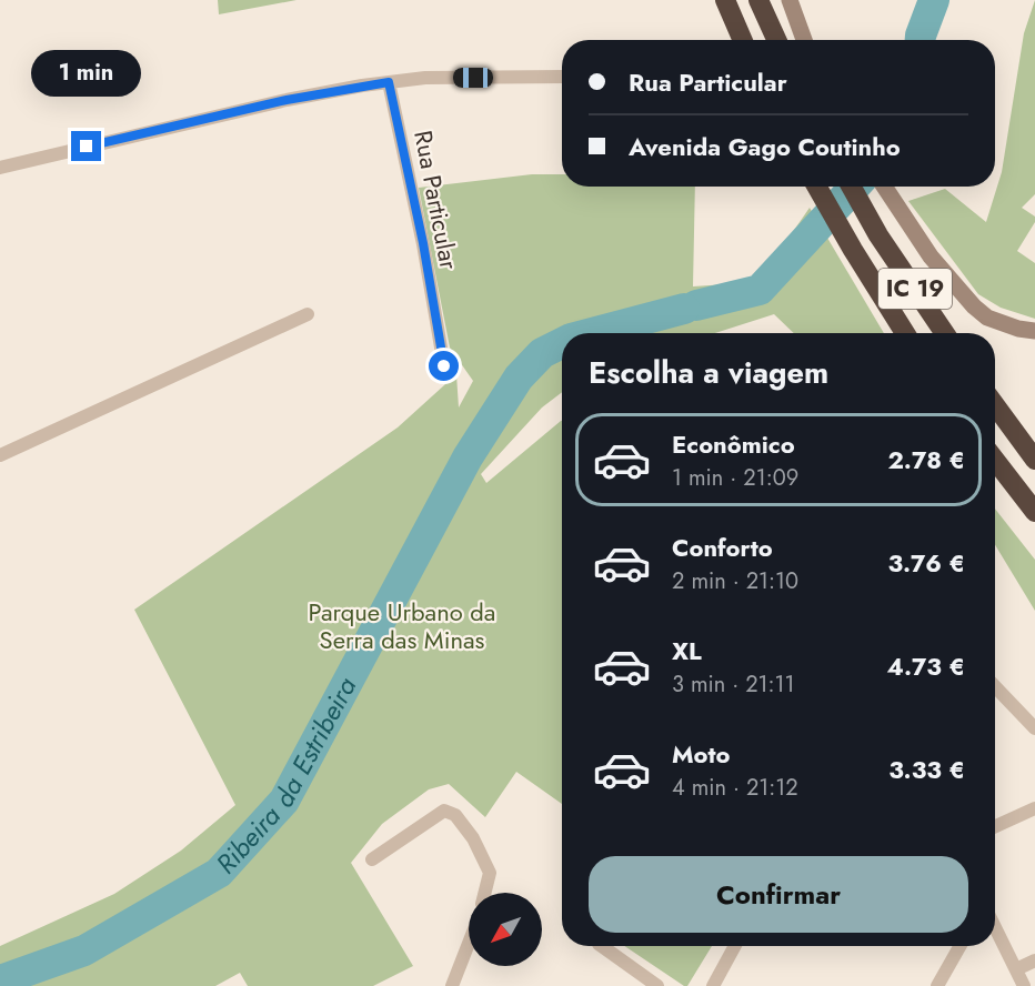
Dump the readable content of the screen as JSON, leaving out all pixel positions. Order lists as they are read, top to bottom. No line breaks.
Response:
{"streets":{"highway":["IC 19"],"street":["Rua Particular"]},"water":["Ribeira da Estribeira"],"parks":["Parque Urbano da Serra das Minas"],"north":"bottom left","page":{"banner":["Rua Particular","Avenida Gago Coutinho"],"bubble":"1 min","heading":"Escolha a viagem","list":[{"name":"Econômico","note":"1 min · 21:09","value":"2.78 €"},{"name":"Conforto","note":"2 min · 21:10","value":"3.76 €"},{"name":"XL","note":"3 min · 21:11","value":"4.73 €"},{"name":"Moto","note":"4 min · 21:12","value":"3.33 €"}],"buttons":"Confirmar"}}
